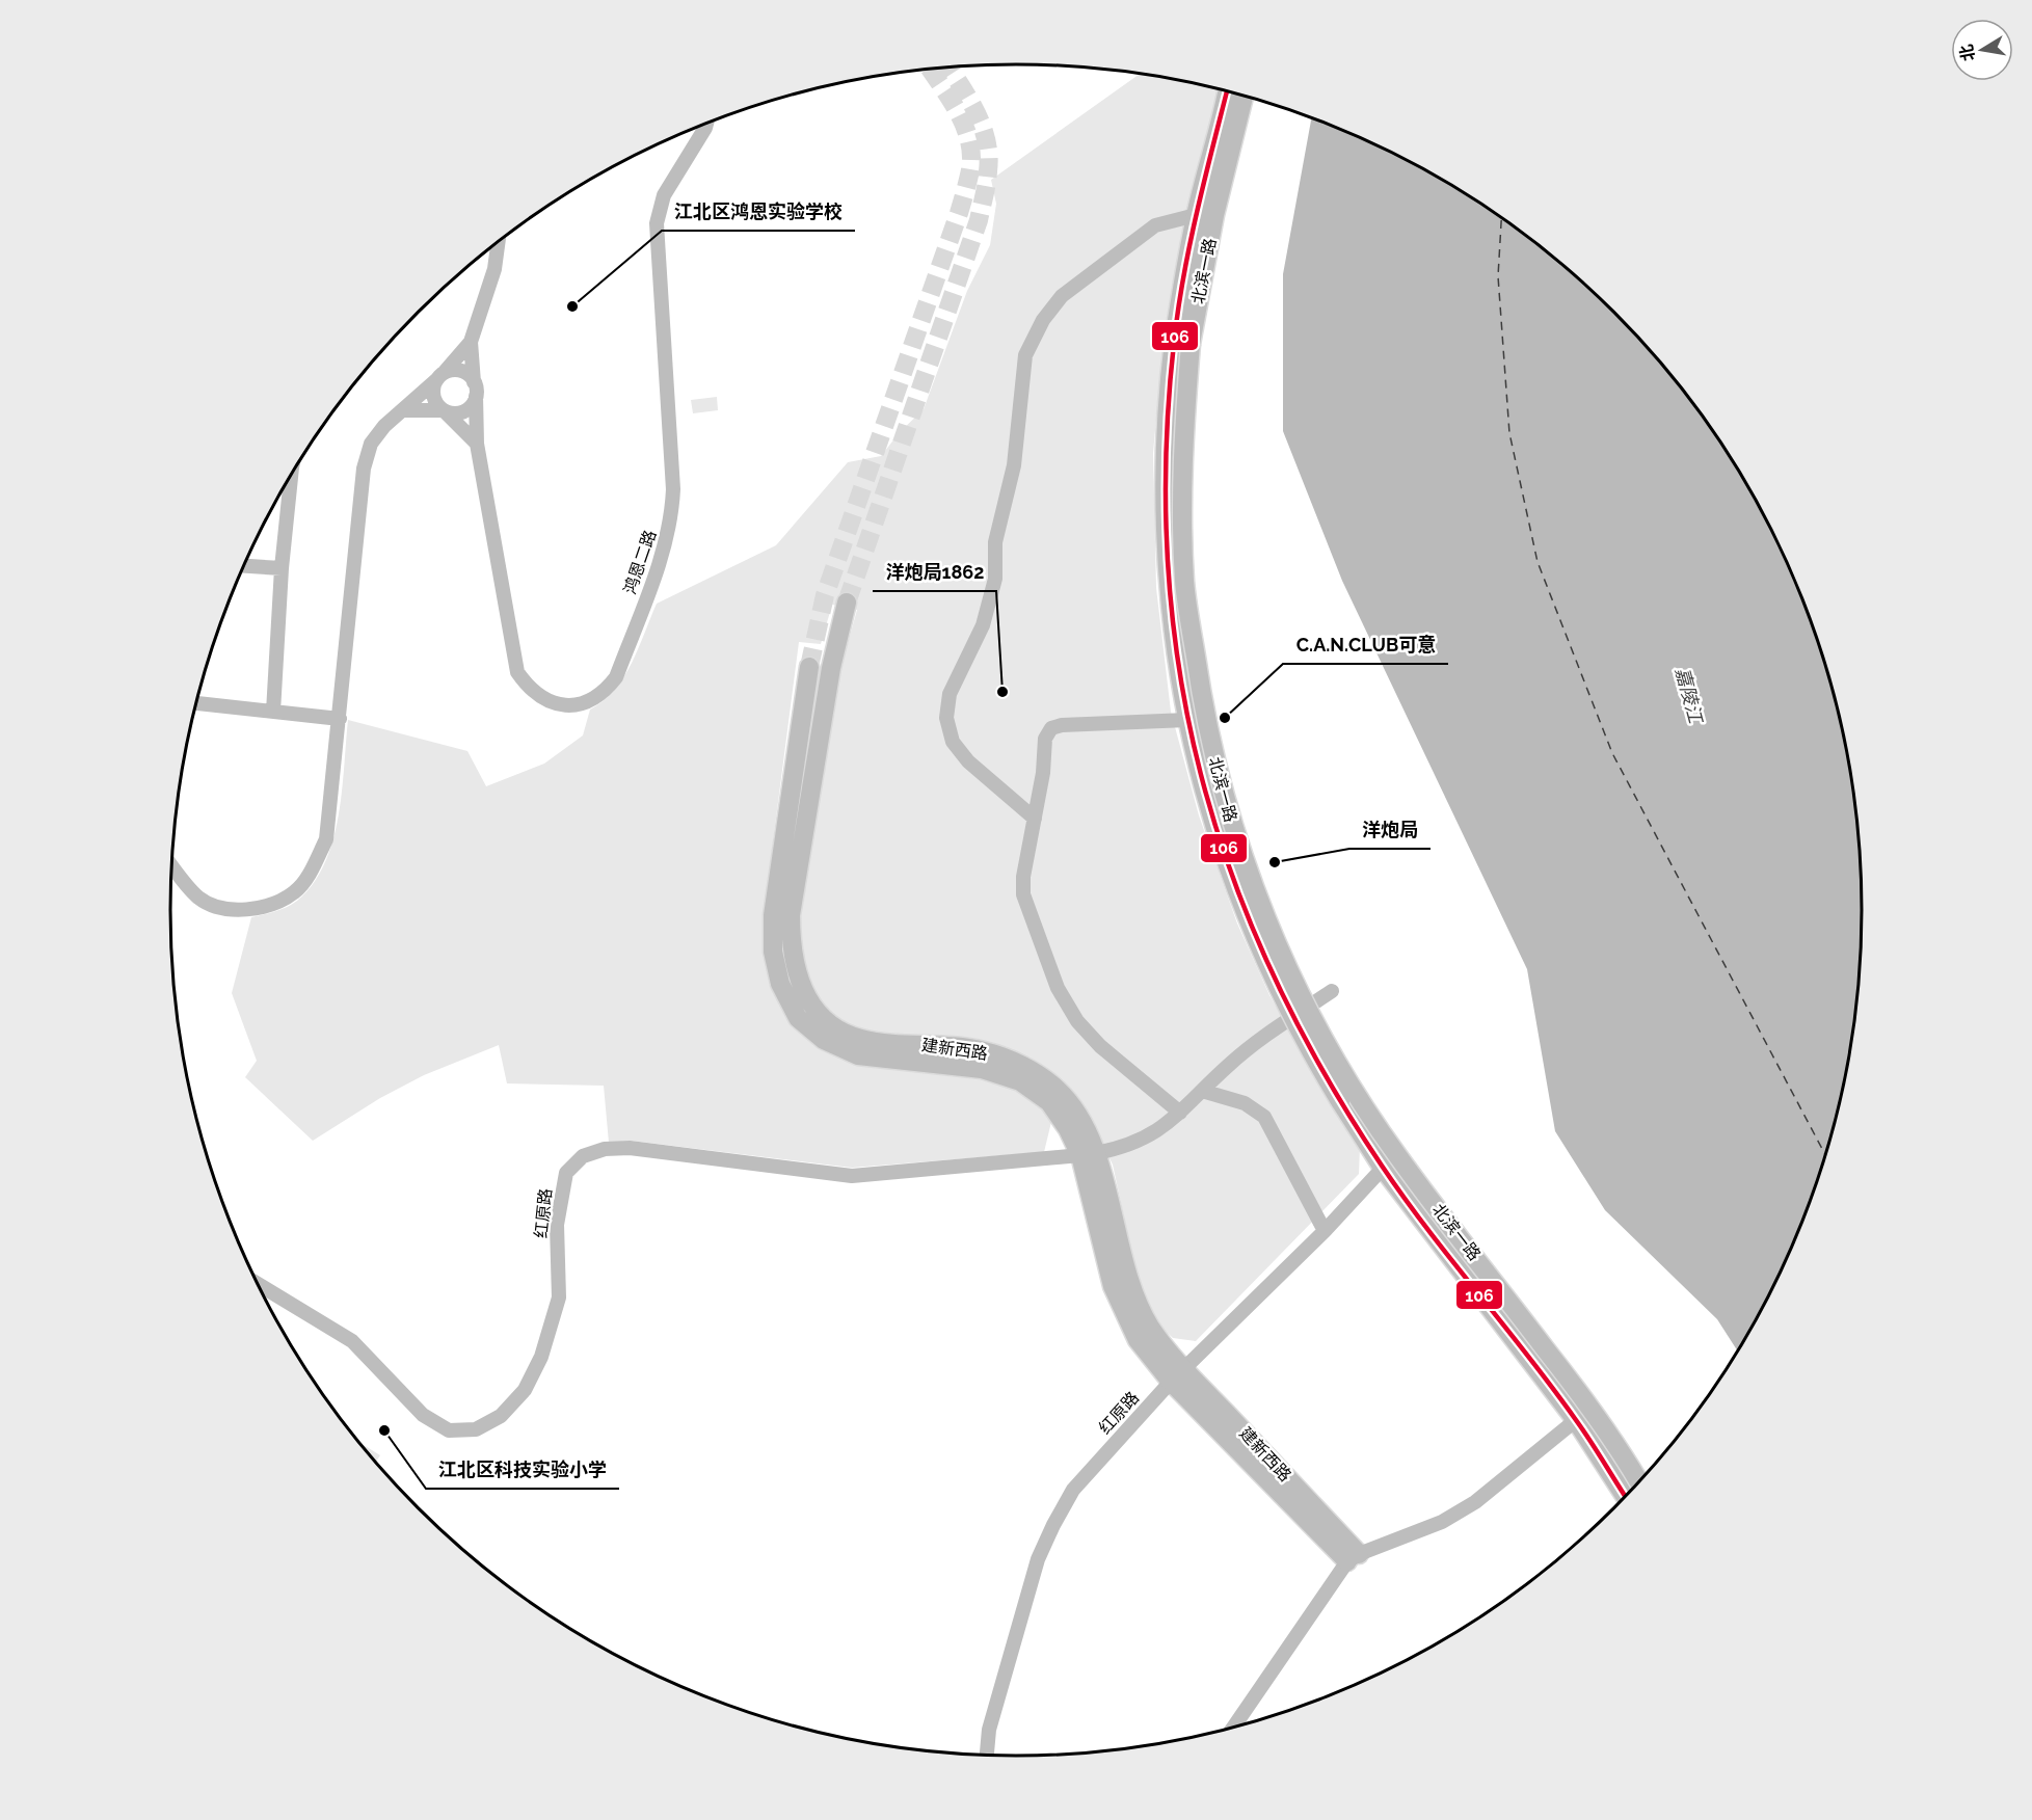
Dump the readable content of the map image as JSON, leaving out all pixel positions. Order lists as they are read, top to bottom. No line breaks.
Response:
{"streets":{"main road":["北滨一路","建新西路"],"street":["鸿恩二路","红原路"]},"crossings":[["北滨一路","红原路"],["建新西路","红原路"]],"water":["嘉陵江"],"places":["江北区鸿恩实验学校","洋炮局1862","C.A.N.CLUB可意","洋炮局","江北区科技实验小学"],"lines":["transit line 106"],"north":"left"}
